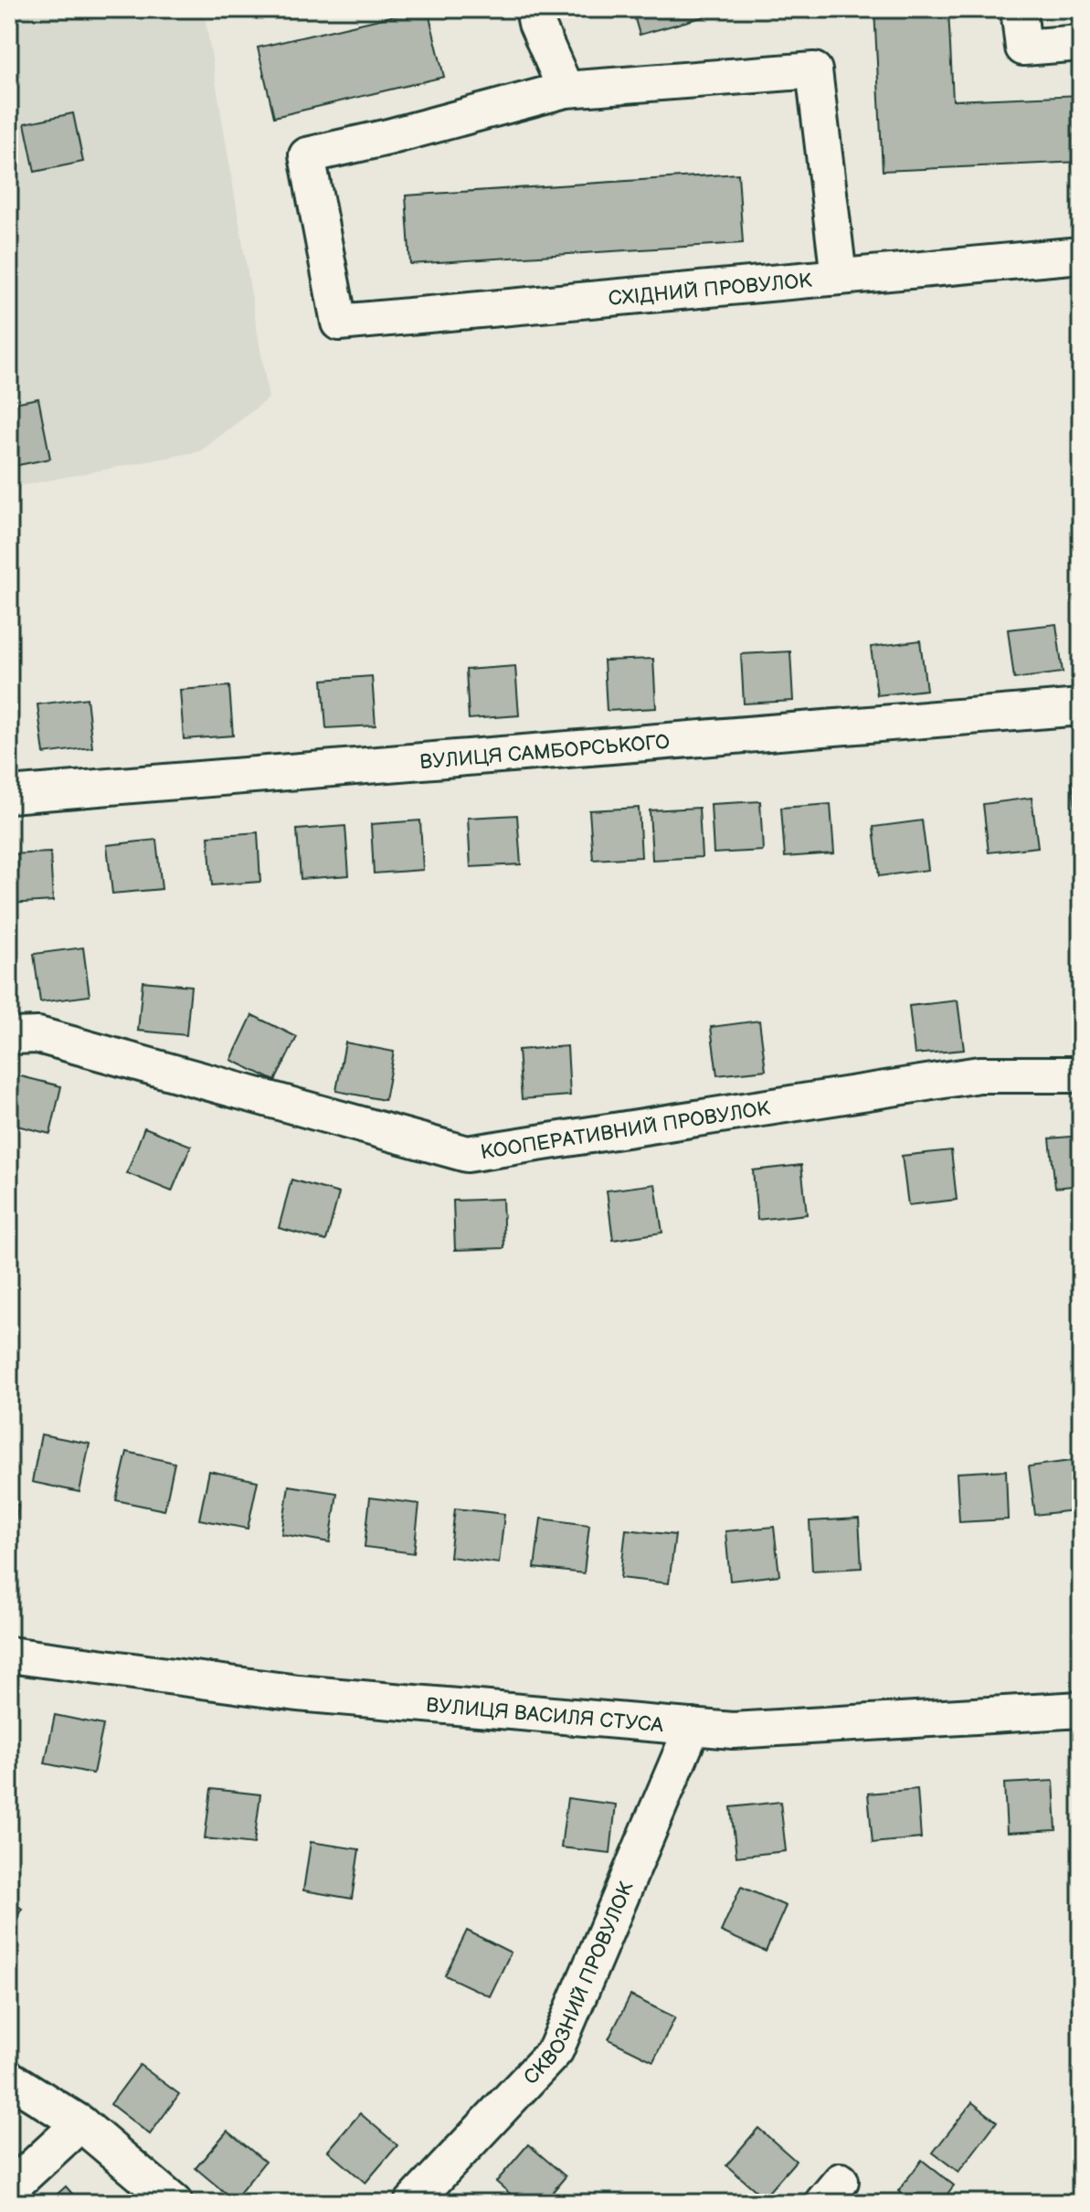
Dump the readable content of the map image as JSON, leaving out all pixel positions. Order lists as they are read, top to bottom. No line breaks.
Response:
{"streets":{"street":["СХІДНИЙ ПРОВУЛОК","ВУЛИЦЯ САМБОРСЬКОГО","КООПЕРАТИВНИЙ ПРОВУЛОК","ВУЛИЦЯ ВАСИЛЯ СТУСА","СКВОЗНИЙ ПРОВУЛОК"]},"crossings":[["ВУЛИЦЯ ВАСИЛЯ СТУСА","СКВОЗНИЙ ПРОВУЛОК"]]}
